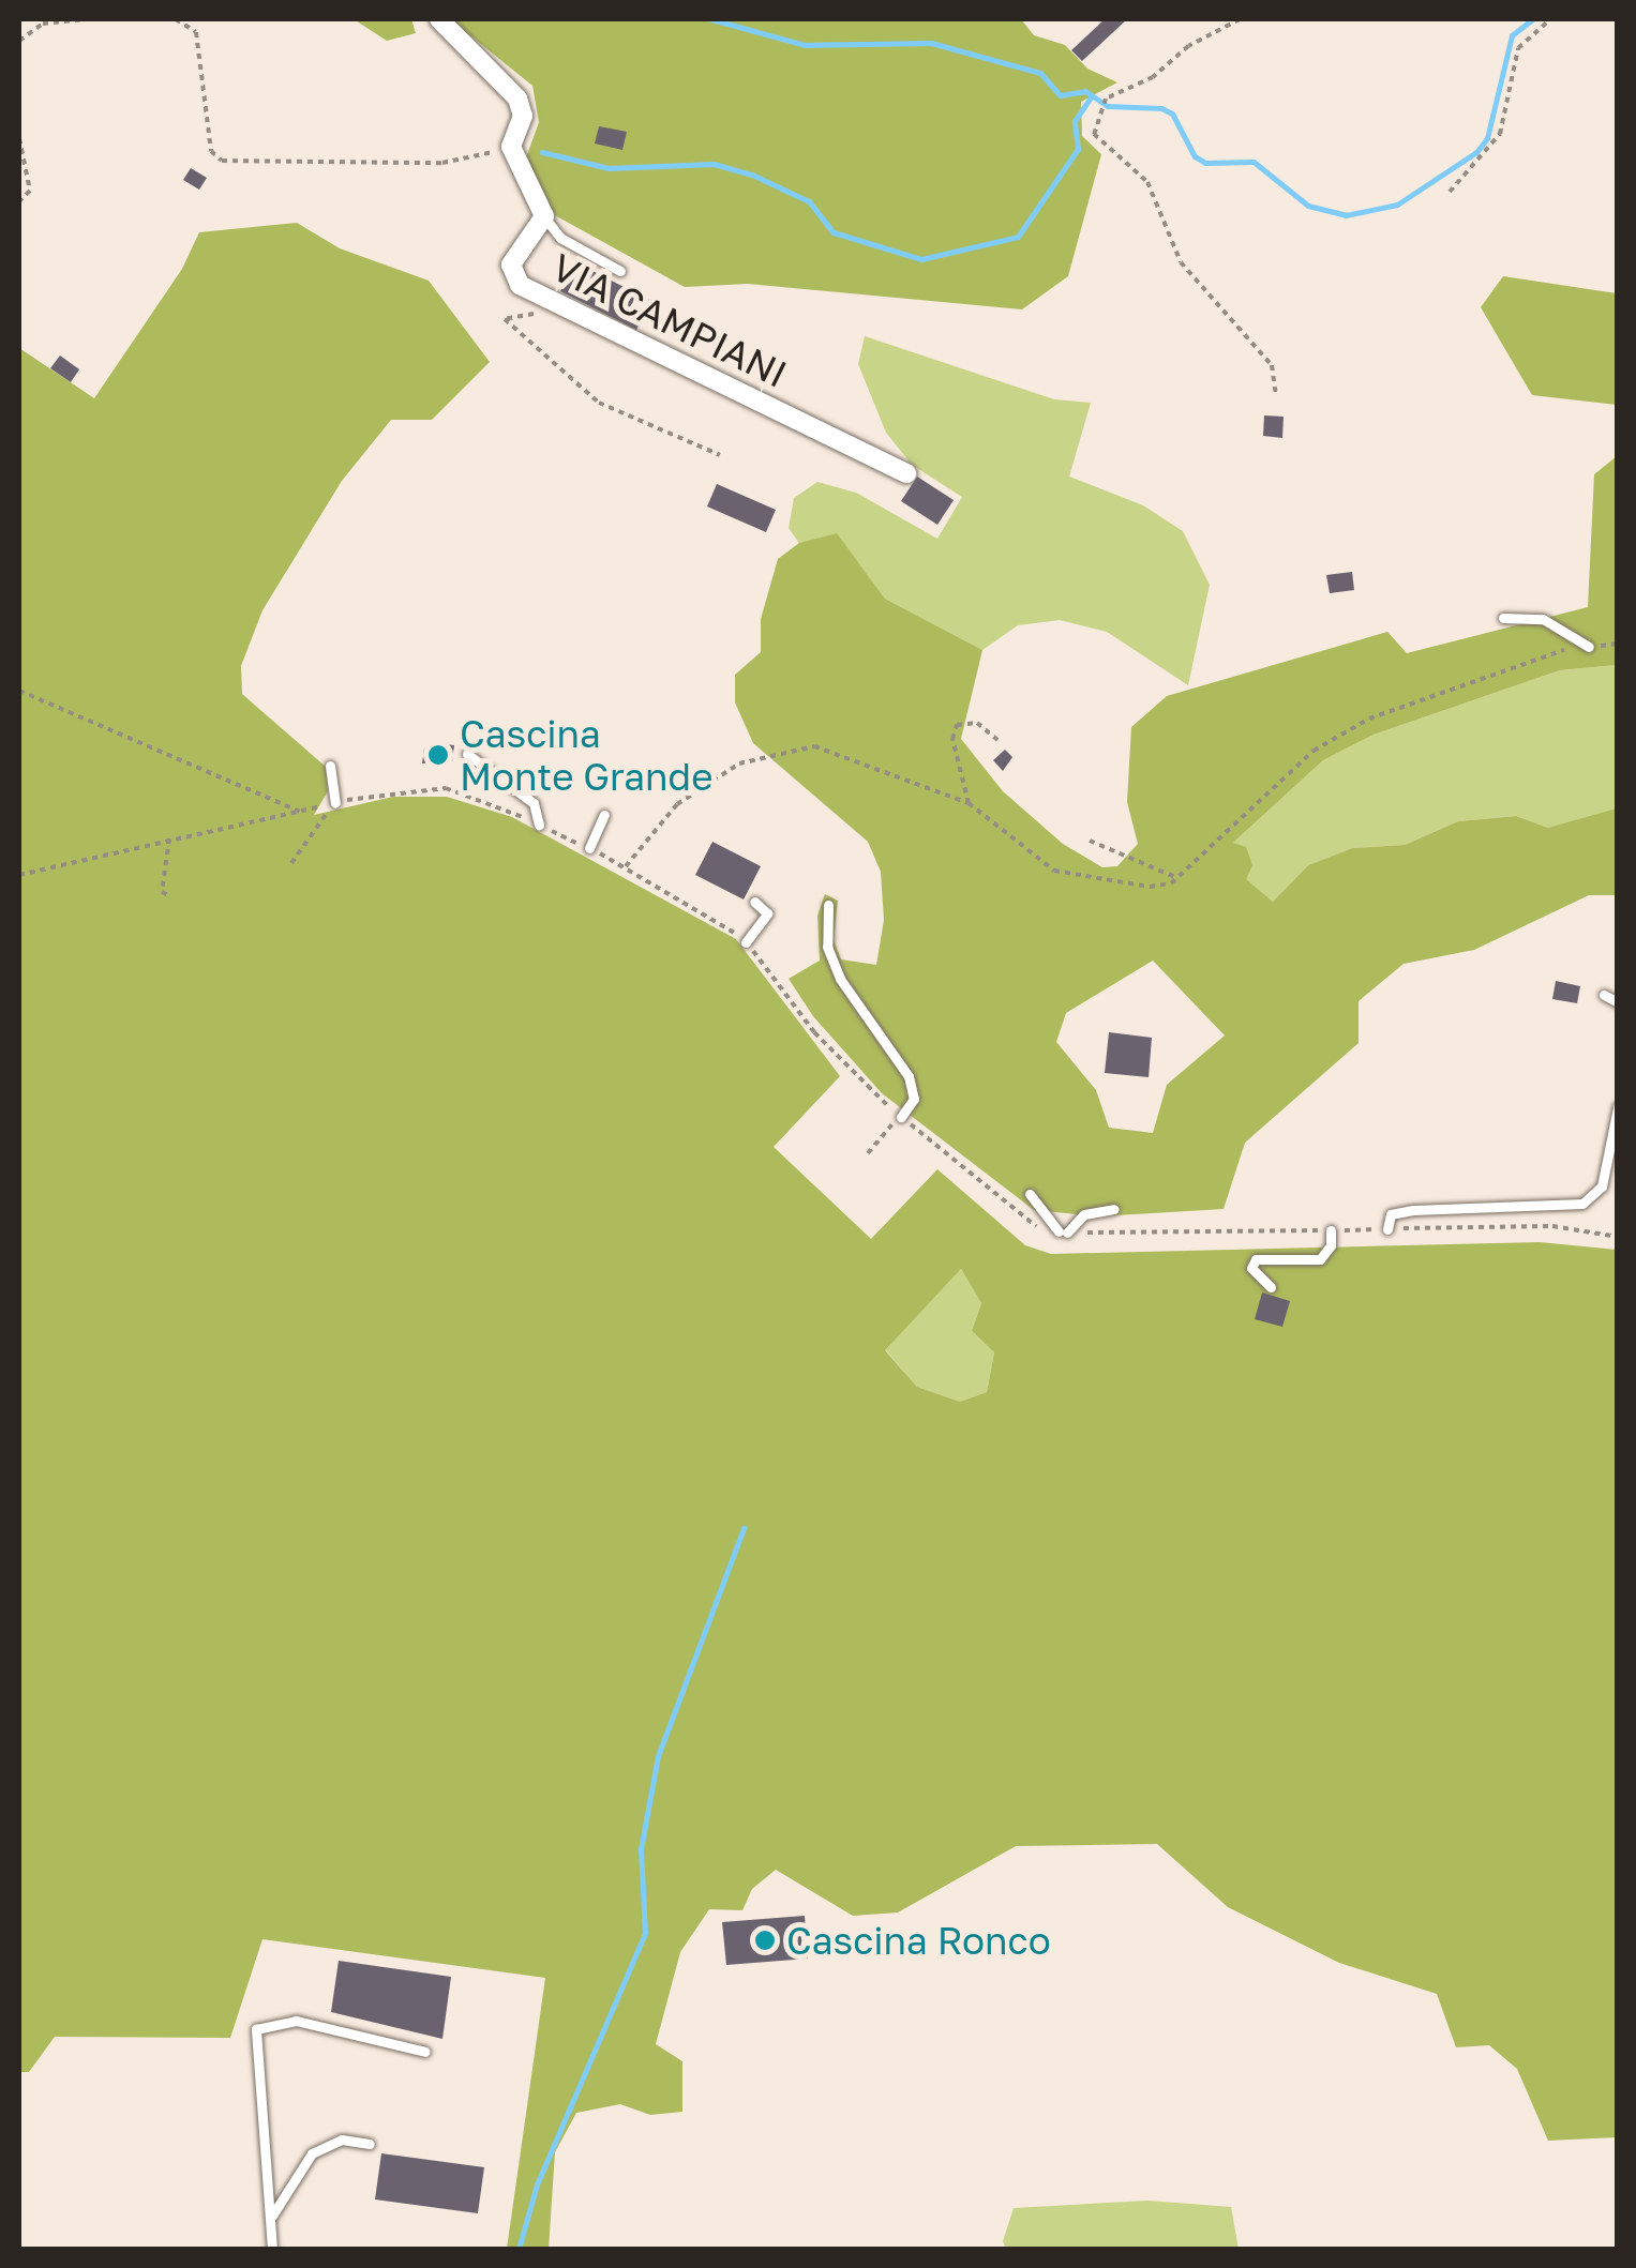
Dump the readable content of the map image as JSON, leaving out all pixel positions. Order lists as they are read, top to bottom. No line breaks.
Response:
{"streets":{"street":["VIA CAMPIANI"]},"places":["Cascina Monte Grande","Cascina Ronco"]}
